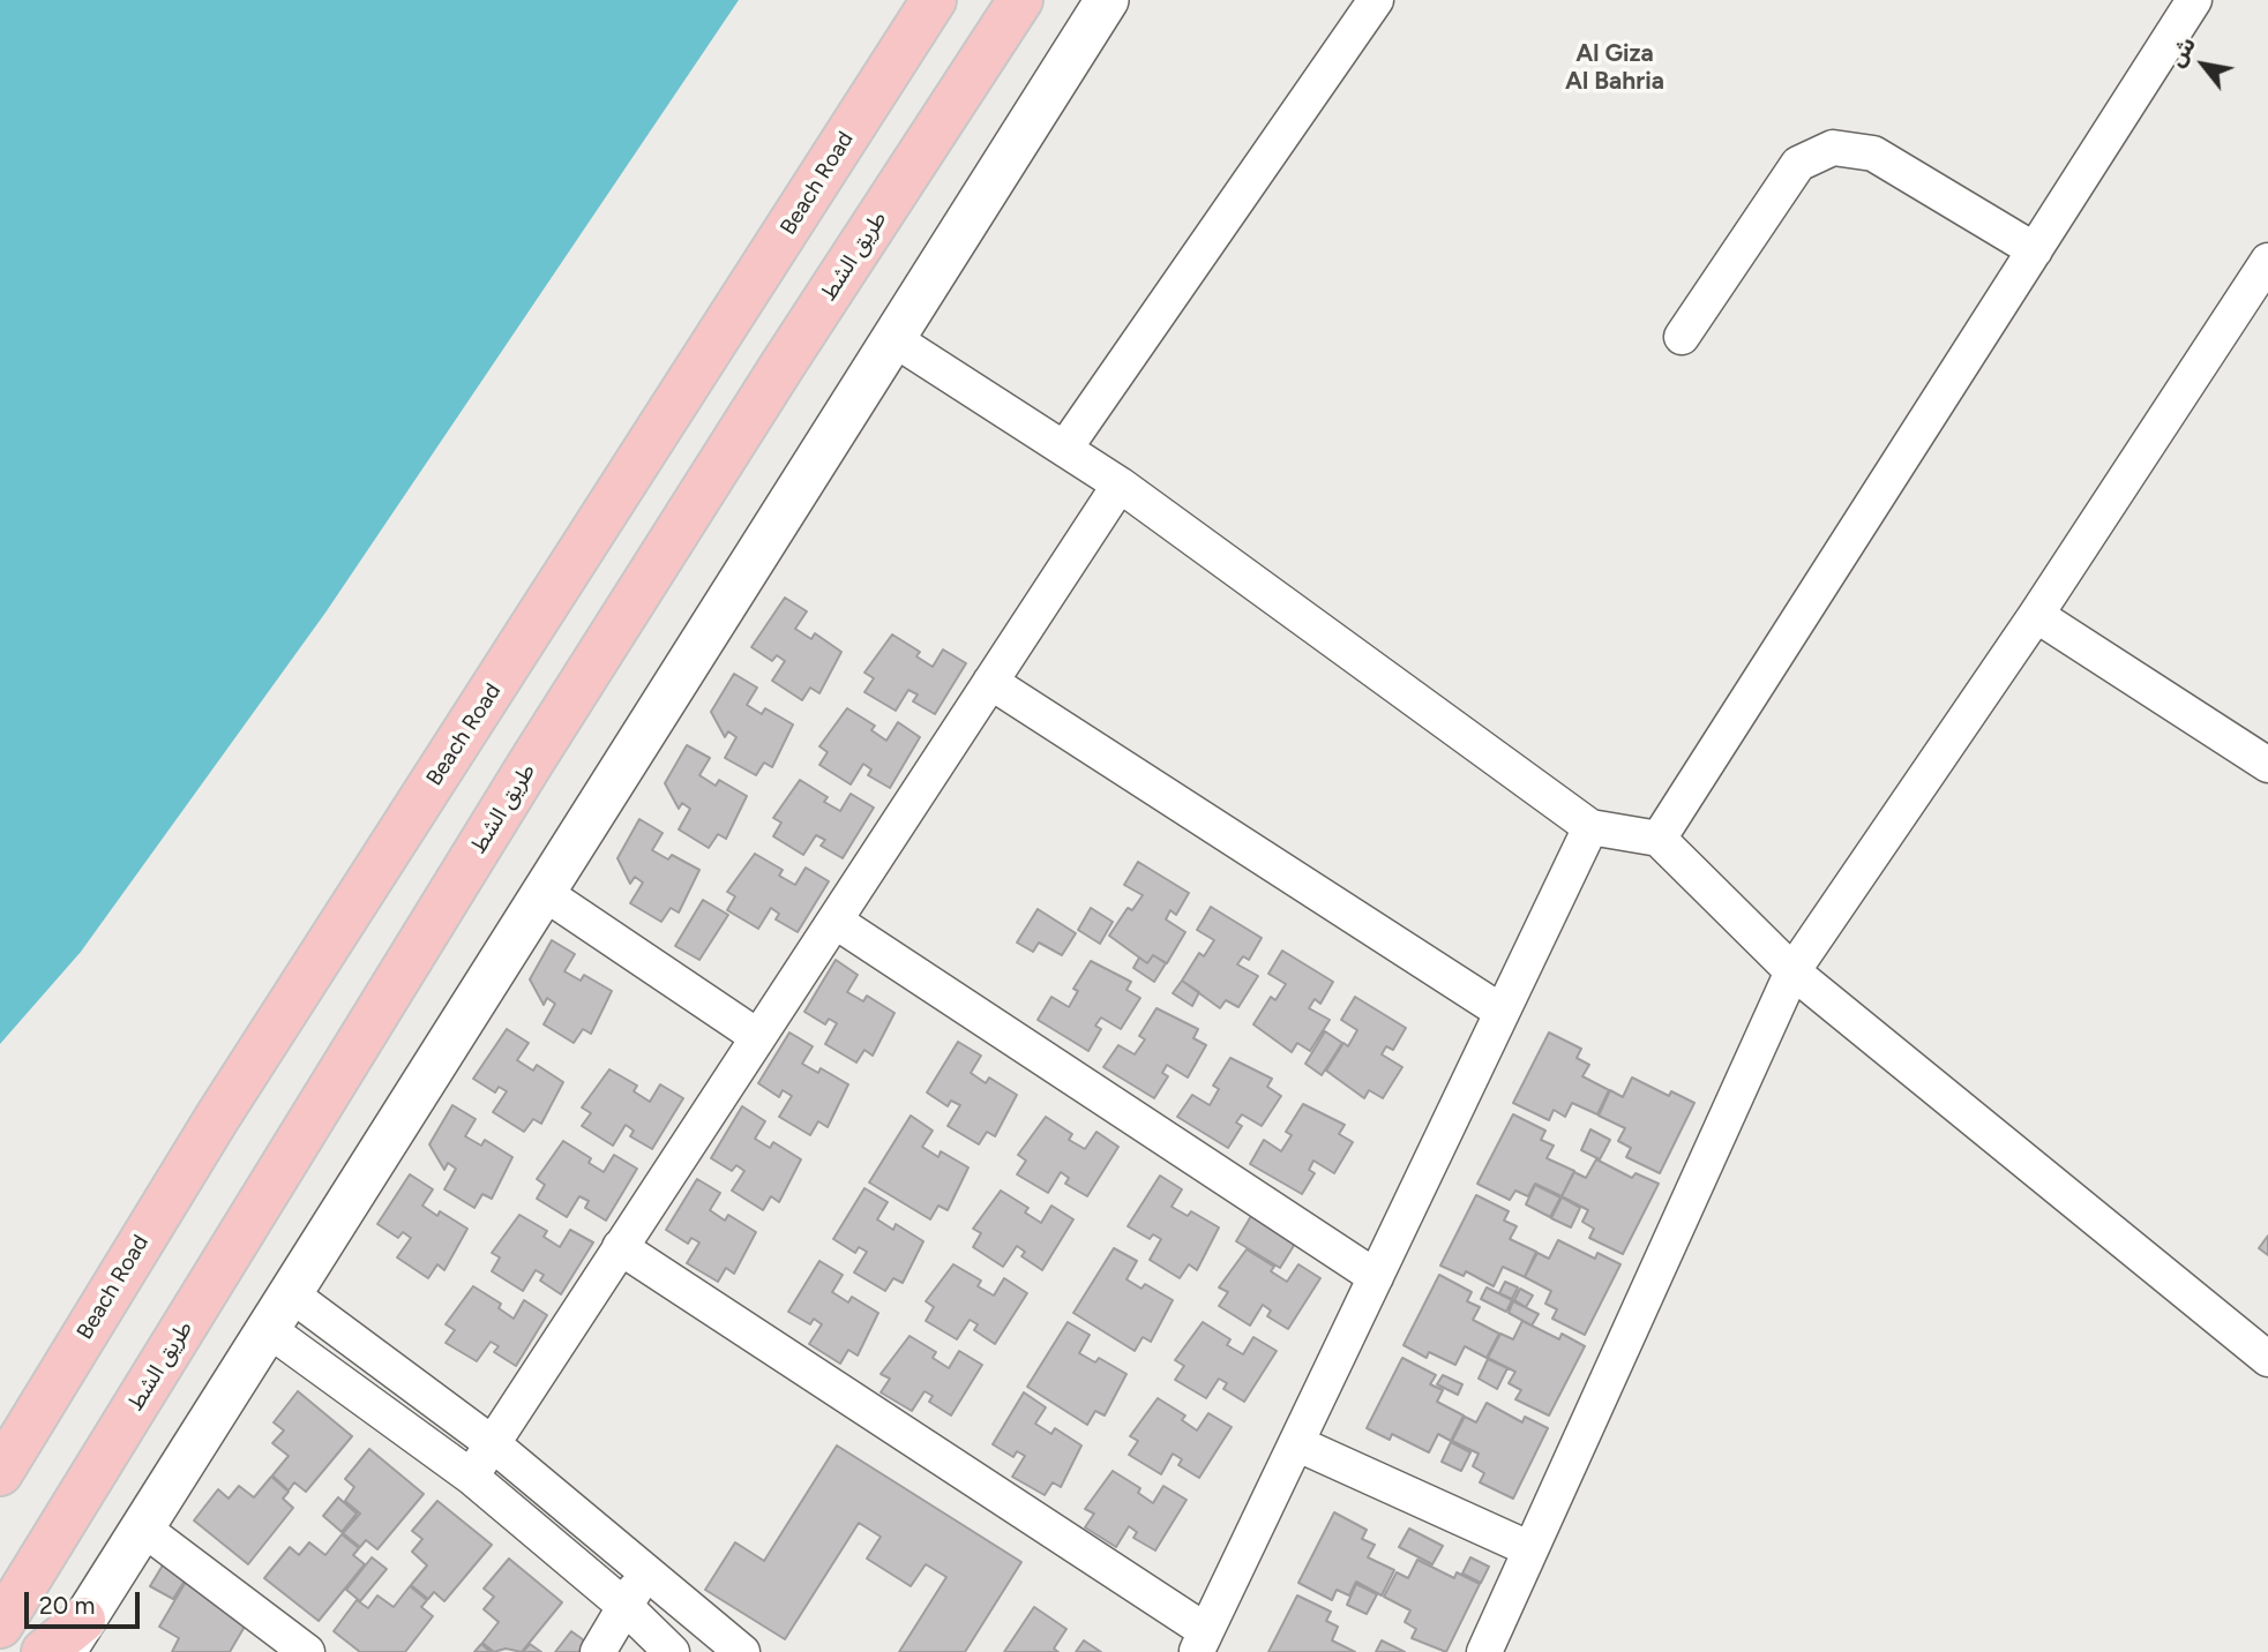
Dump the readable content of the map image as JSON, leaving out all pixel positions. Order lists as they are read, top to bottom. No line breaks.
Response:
{"streets":{"main road":["Beach Road","طريق الشط"]},"districts":["Al Giza Al Bahria"],"scale_bar":"20 m","north":"top left"}
